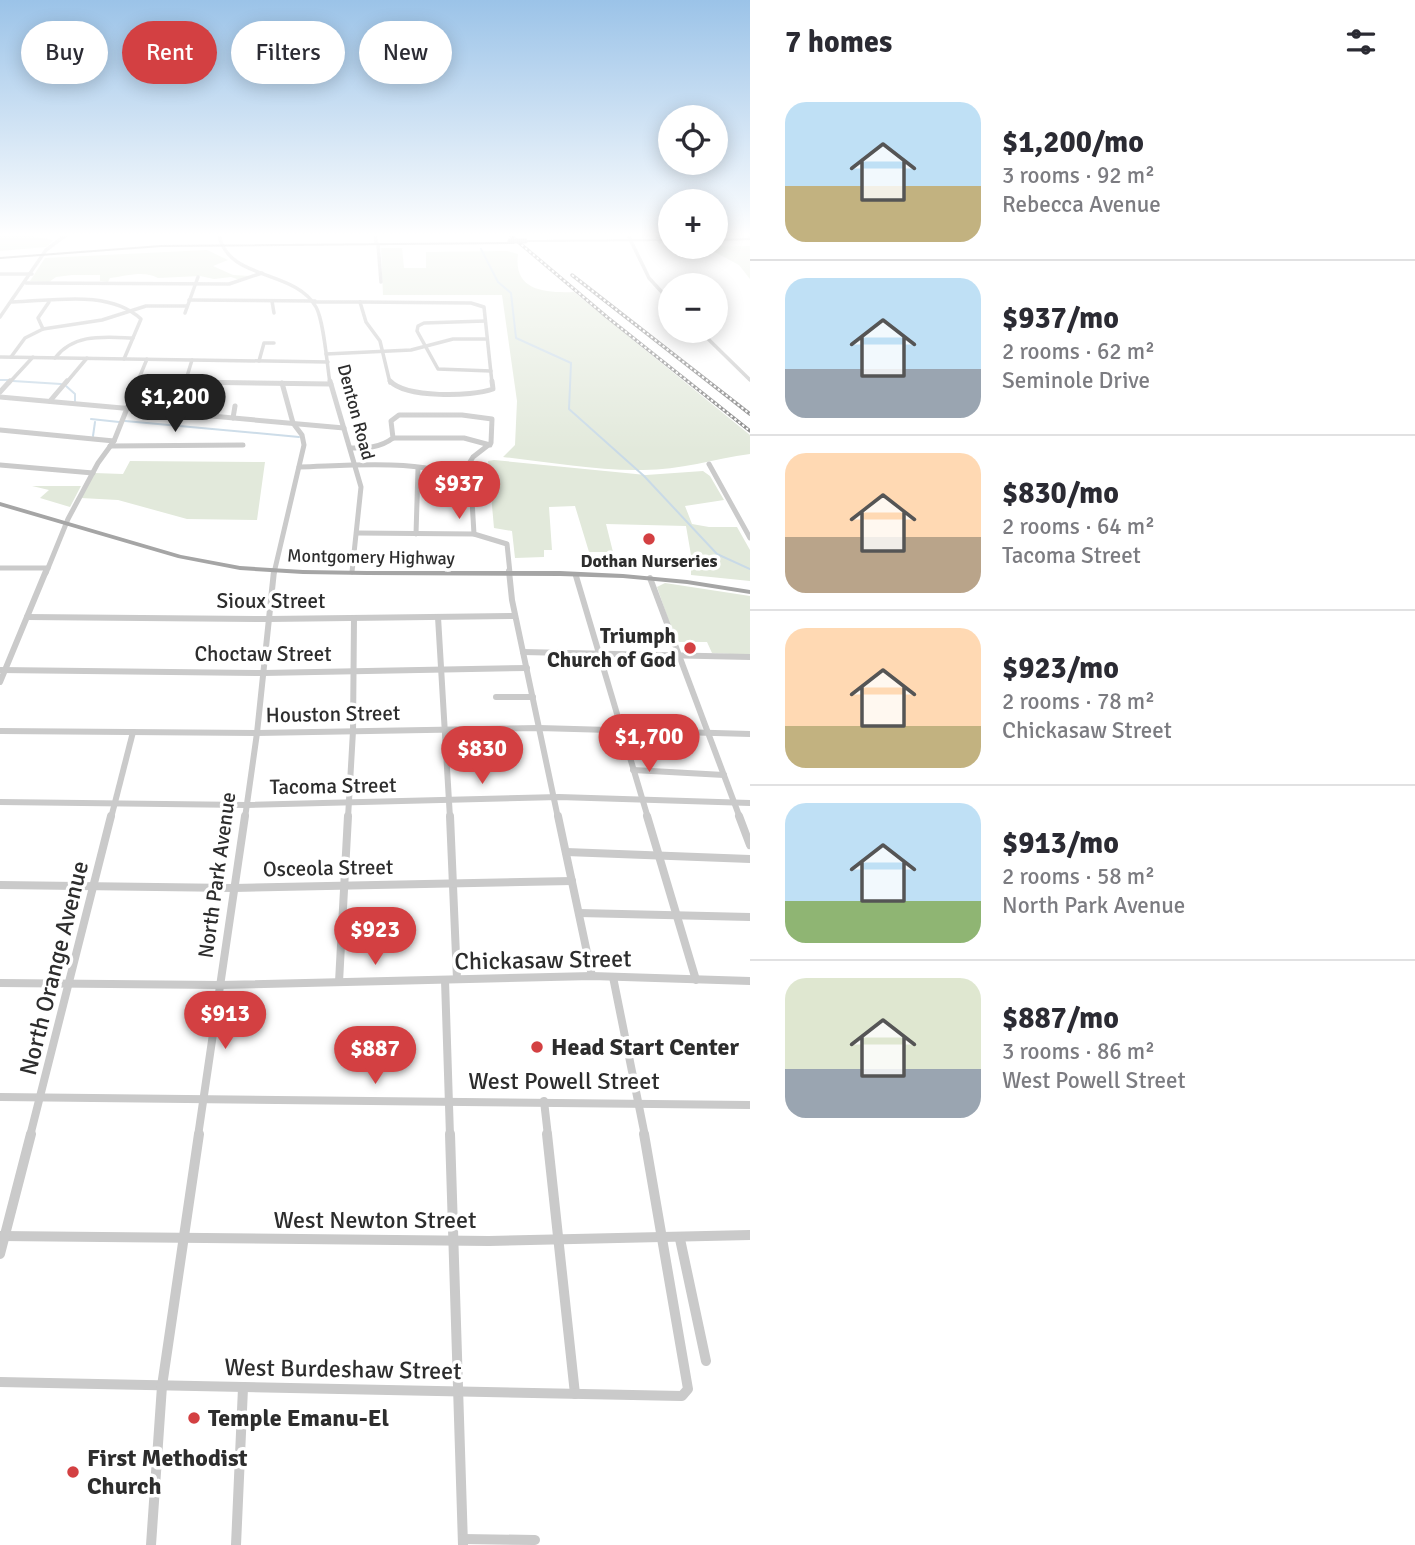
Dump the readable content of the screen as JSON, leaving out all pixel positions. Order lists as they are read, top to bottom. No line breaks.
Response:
{"streets":{"main road":["Montgomery Highway"],"street":["Denton Road","Sioux Street","Choctaw Street","Houston Street","Tacoma Street","Osceola Street","North Park Avenue","Chickasaw Street","North Orange Avenue","West Powell Street","West Newton Street","West Burdeshaw Street"]},"crossings":[["Denton Road","Montgomery Highway"],["Montgomery Highway","North Park Avenue"],["Sioux Street","North Park Avenue"],["Choctaw Street","North Park Avenue"],["Houston Street","North Park Avenue"],["Houston Street","North Orange Avenue"],["Tacoma Street","North Park Avenue"],["Tacoma Street","North Orange Avenue"],["Osceola Street","North Park Avenue"],["Osceola Street","North Orange Avenue"],["North Park Avenue","Chickasaw Street"],["North Park Avenue","West Powell Street"],["North Park Avenue","West Newton Street"],["North Park Avenue","West Burdeshaw Street"],["Chickasaw Street","North Orange Avenue"],["North Orange Avenue","West Powell Street"],["North Orange Avenue","West Newton Street"],["West Newton Street","West Burdeshaw Street"]],"places":["Dothan Nurseries","Triumph Church of God","Head Start Center","Temple Emanu-El","First Methodist Church"],"page":{"heading":"7 homes","chip":["Buy","Rent","Filters","New"],"list":[{"name":"$1,200/mo","note":"3 rooms · 92 m² · Rebecca Avenue"},{"name":"$937/mo","note":"2 rooms · 62 m² · Seminole Drive"},{"name":"$830/mo","note":"2 rooms · 64 m² · Tacoma Street"},{"name":"$923/mo","note":"2 rooms · 78 m² · Chickasaw Street"},{"name":"$913/mo","note":"2 rooms · 58 m² · North Park Avenue"},{"name":"$887/mo","note":"3 rooms · 86 m² · West Powell Street"}],"map_buttons":["+","−"],"price":["$1,200","$937","$1,700","$830","$923","$913","$887"]}}
